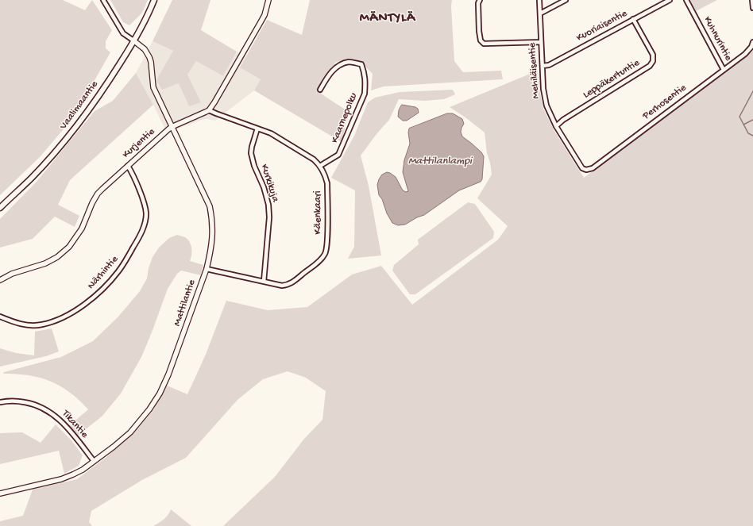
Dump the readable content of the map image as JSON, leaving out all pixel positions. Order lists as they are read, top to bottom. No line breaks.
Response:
{"streets":{"main road":["Vaalimaantie"],"street":["Kuoriaisentie","Kuhnurintie","Mehiläisentie","Leppäkertuntie","Perhosentie","Kaarnepolku","Kurjentie","Kurkikuja","Käenkaari","Närhintie","Mattilantie","Tikantie"]},"crossings":[["Kuoriaisentie","Mehiläisentie"],["Kuoriaisentie","Leppäkertuntie"],["Kuhnurintie","Perhosentie"],["Mehiläisentie","Leppäkertuntie"],["Mehiläisentie","Perhosentie"],["Vaalimaantie","Mattilantie"],["Kaarnepolku","Käenkaari"],["Kurjentie","Käenkaari"],["Kurjentie","Närhintie"],["Kurjentie","Mattilantie"],["Kurkikuja","Käenkaari"],["Käenkaari","Mattilantie"],["Mattilantie","Tikantie"]],"districts":["MÄNTYLÄ"],"water":["Mattilanlampi"]}
